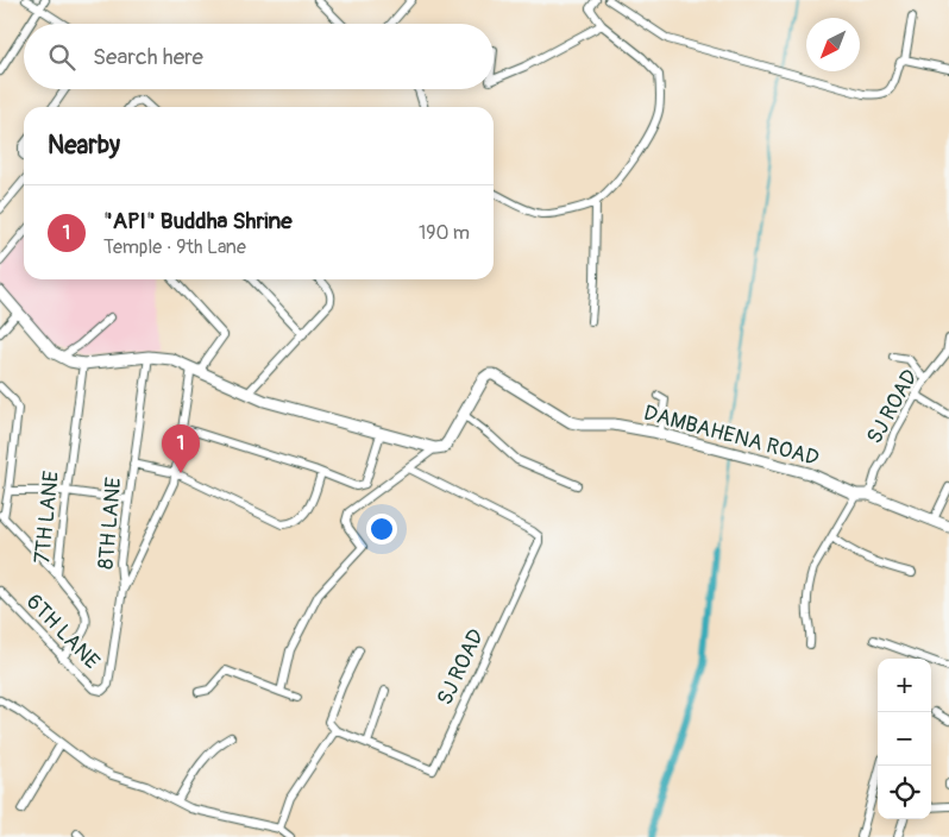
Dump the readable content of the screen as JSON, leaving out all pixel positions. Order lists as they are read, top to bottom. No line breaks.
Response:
{"streets":{"street":["SJ ROAD","DAMBAHENA ROAD","7TH LANE","8TH LANE","6TH LANE"]},"crossings":[["SJ ROAD","DAMBAHENA ROAD"],["7TH LANE","6TH LANE"],["8TH LANE","6TH LANE"]],"north":"bottom left","page":{"search":"Search here","heading":"Nearby","list":[{"mark":"1","name":"\"API\" Buddha Shrine","note":"Temple · 9th Lane","value":"190 m"}],"pins":"1","map_buttons":["+","−"]}}
